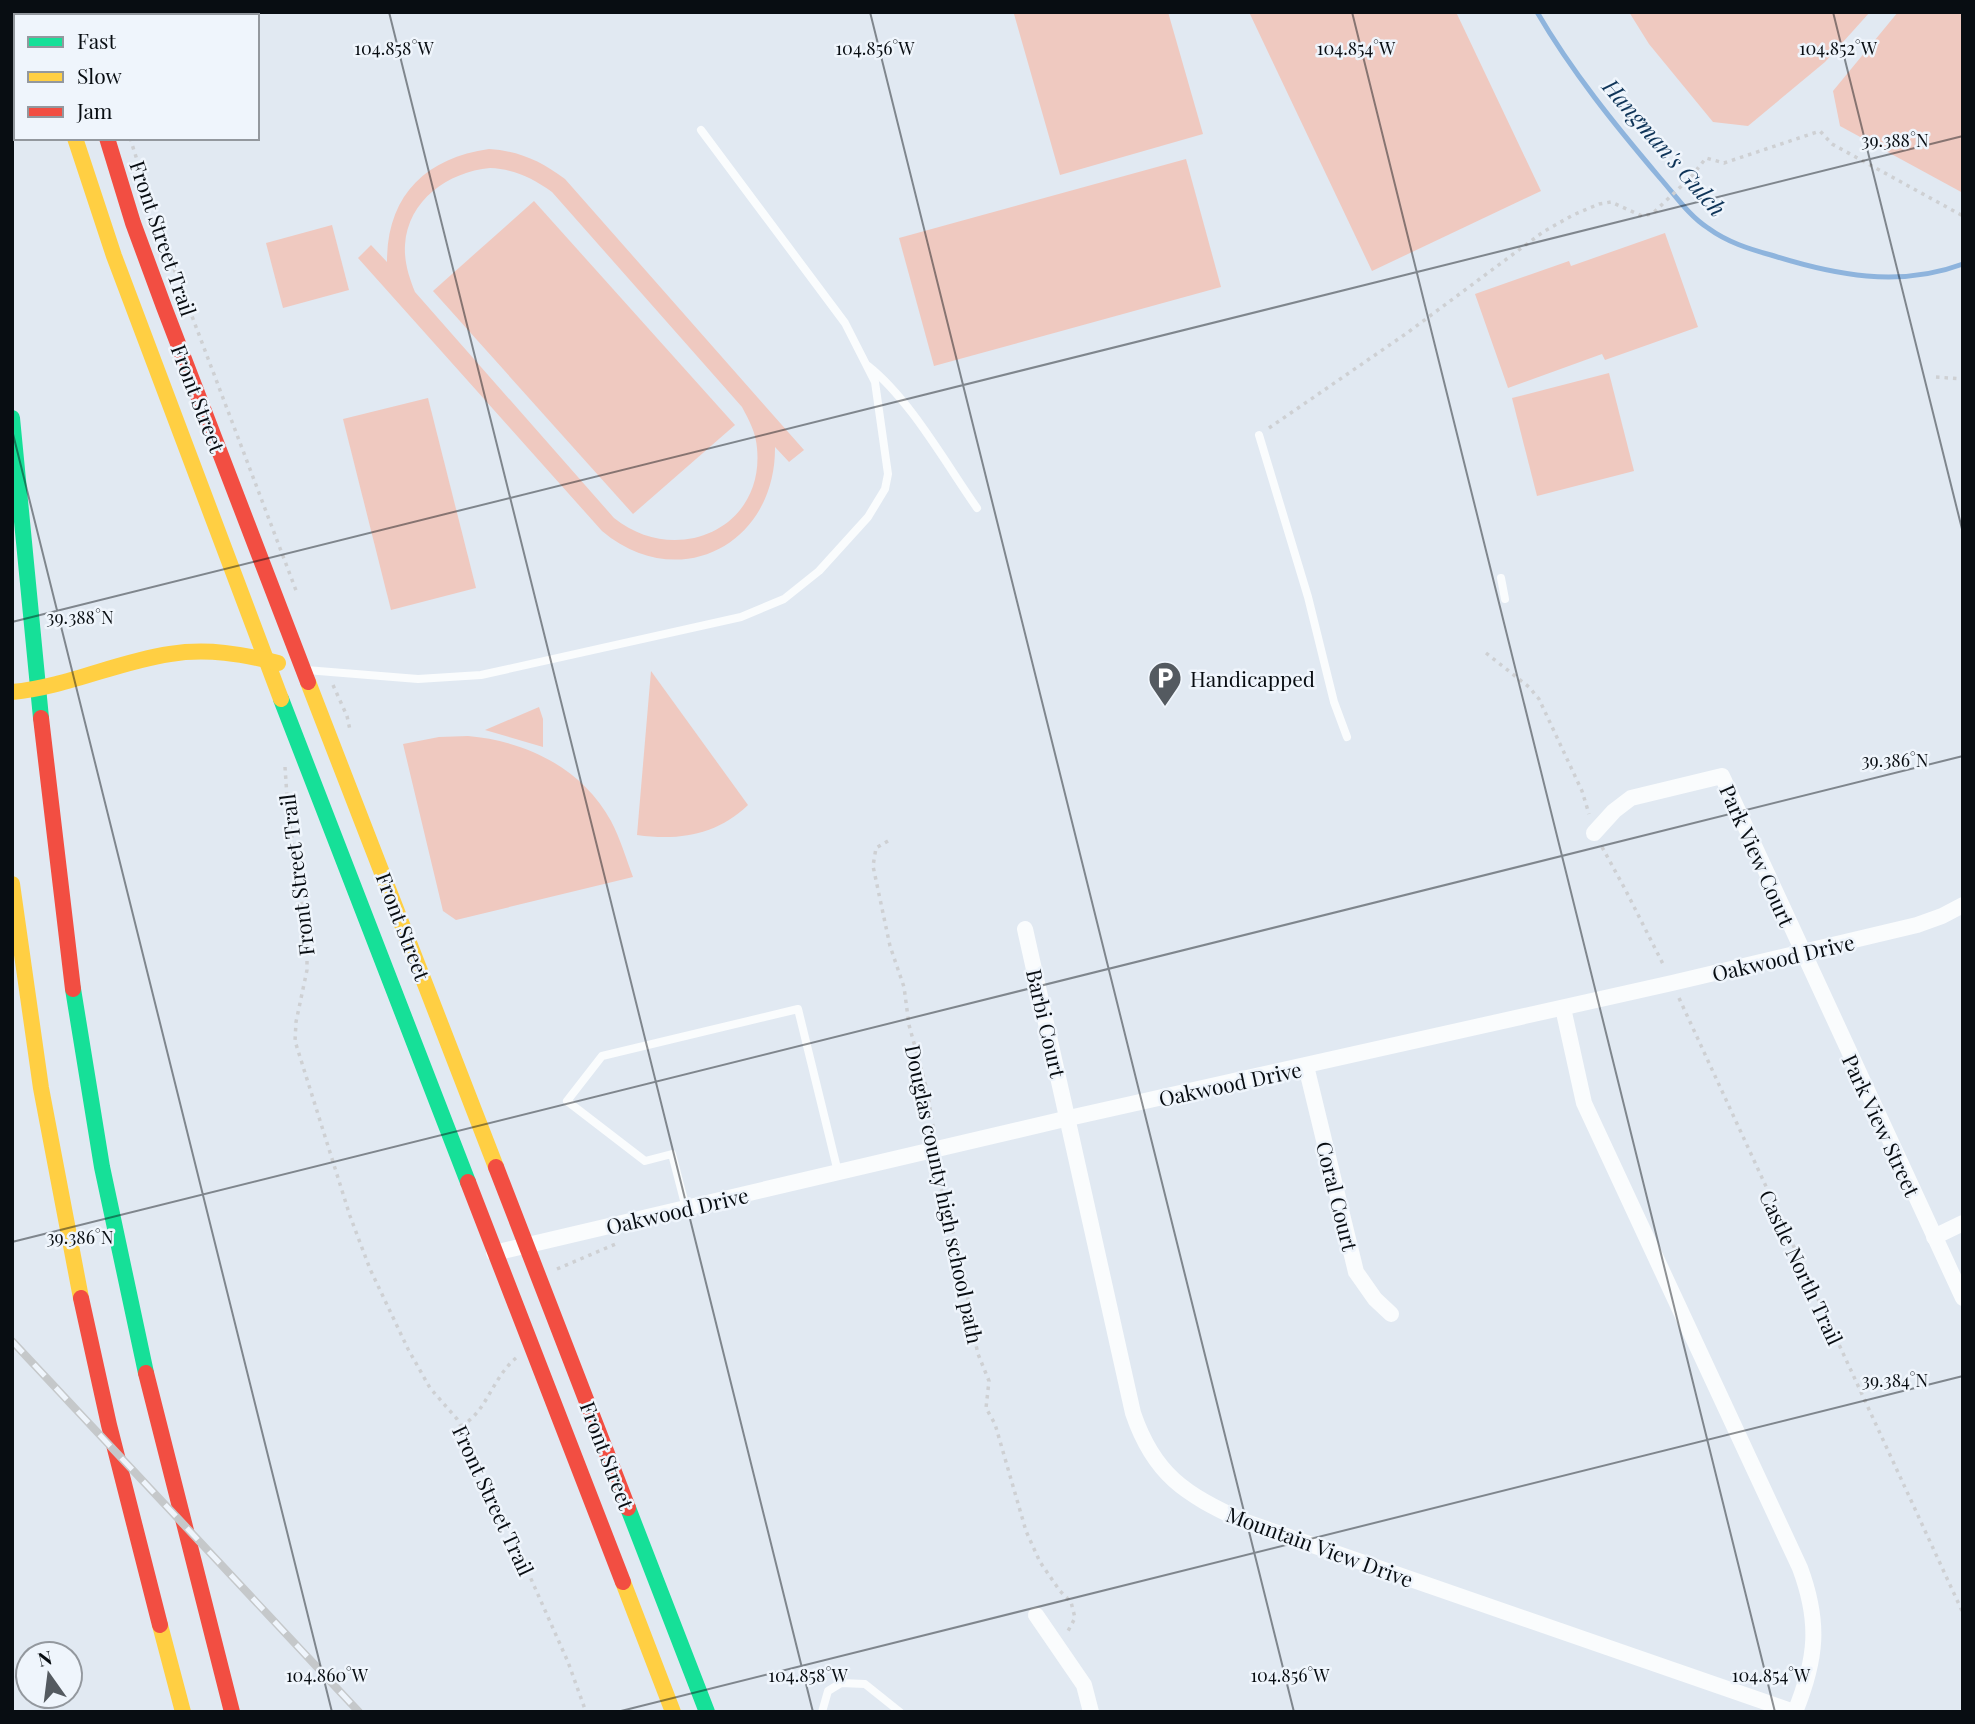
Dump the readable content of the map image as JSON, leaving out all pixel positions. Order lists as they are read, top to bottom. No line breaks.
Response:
{"streets":{"main road":["Front Street"],"street":["Park View Court","Oakwood Drive","Barbi Court","Park View Street","Coral Court","Mountain View Drive"],"path":["Front Street Trail","Douglas county high school path","Castle North Trail"]},"crossings":[["Front Street","Oakwood Drive"],["Park View Court","Oakwood Drive"],["Park View Court","Park View Street"],["Oakwood Drive","Barbi Court"],["Oakwood Drive","Park View Street"],["Oakwood Drive","Douglas county high school path"],["Oakwood Drive","Coral Court"],["Oakwood Drive","Mountain View Drive"],["Barbi Court","Mountain View Drive"]],"water":["Hangman's Gulch"],"places":{"parking":["Handicapped"]},"legend":["Fast","Slow","Jam"],"north":"top","coordinates":["104.858°W","104.856°W","104.854°W","104.852°W","39.388°N","39.386°N","39.384°N","104.860°W"]}
